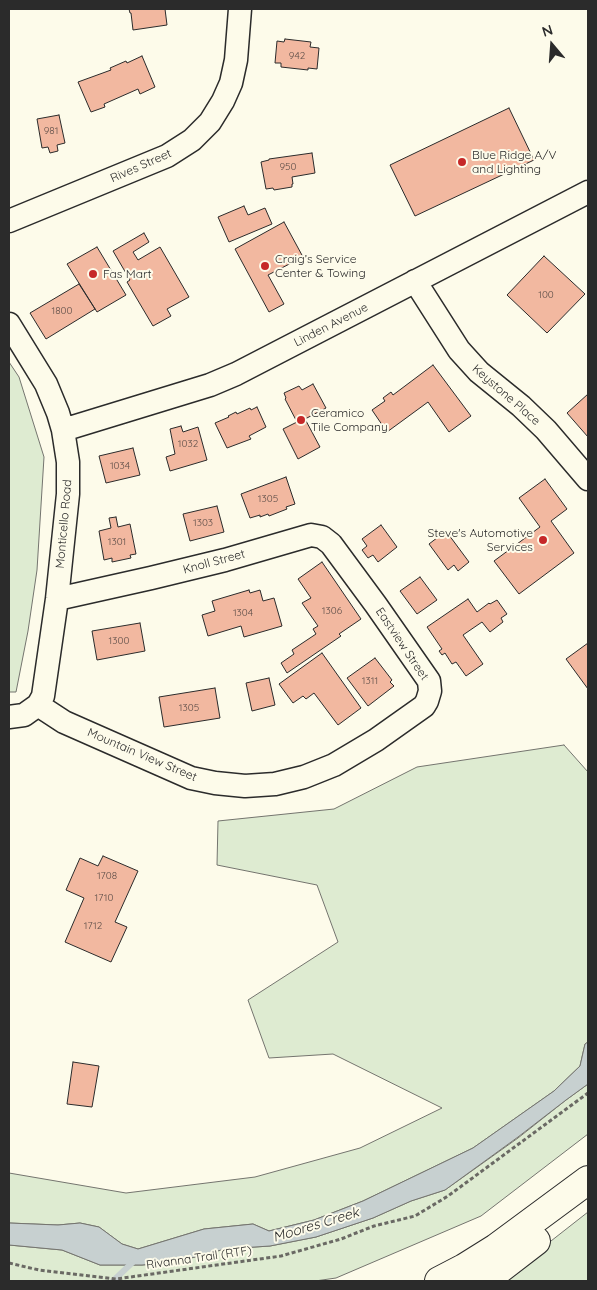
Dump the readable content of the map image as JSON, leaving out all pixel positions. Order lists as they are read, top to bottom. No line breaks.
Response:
{"streets":{"street":["Rives Street","Linden Avenue","Keystone Place","Monticello Road","Knoll Street","Eastview Street","Mountain View Street"],"path":["Rivanna Trail (RTF)"]},"crossings":[["Linden Avenue","Keystone Place"],["Linden Avenue","Monticello Road"],["Monticello Road","Knoll Street"],["Monticello Road","Mountain View Street"],["Knoll Street","Eastview Street"],["Eastview Street","Mountain View Street"]],"water":["Moores Creek"],"places":["Blue Ridge A/V and Lighting","Craig’s Service Center & Towing","Fas Mart","Ceramico Tile Company","Steve's Automotive Services"],"house_numbers":["942","981","950","100","1800","1032","1034","1305","1303","1301","1306","1304","1300","1311","1305","1708","1710","1712"],"north":"top"}
